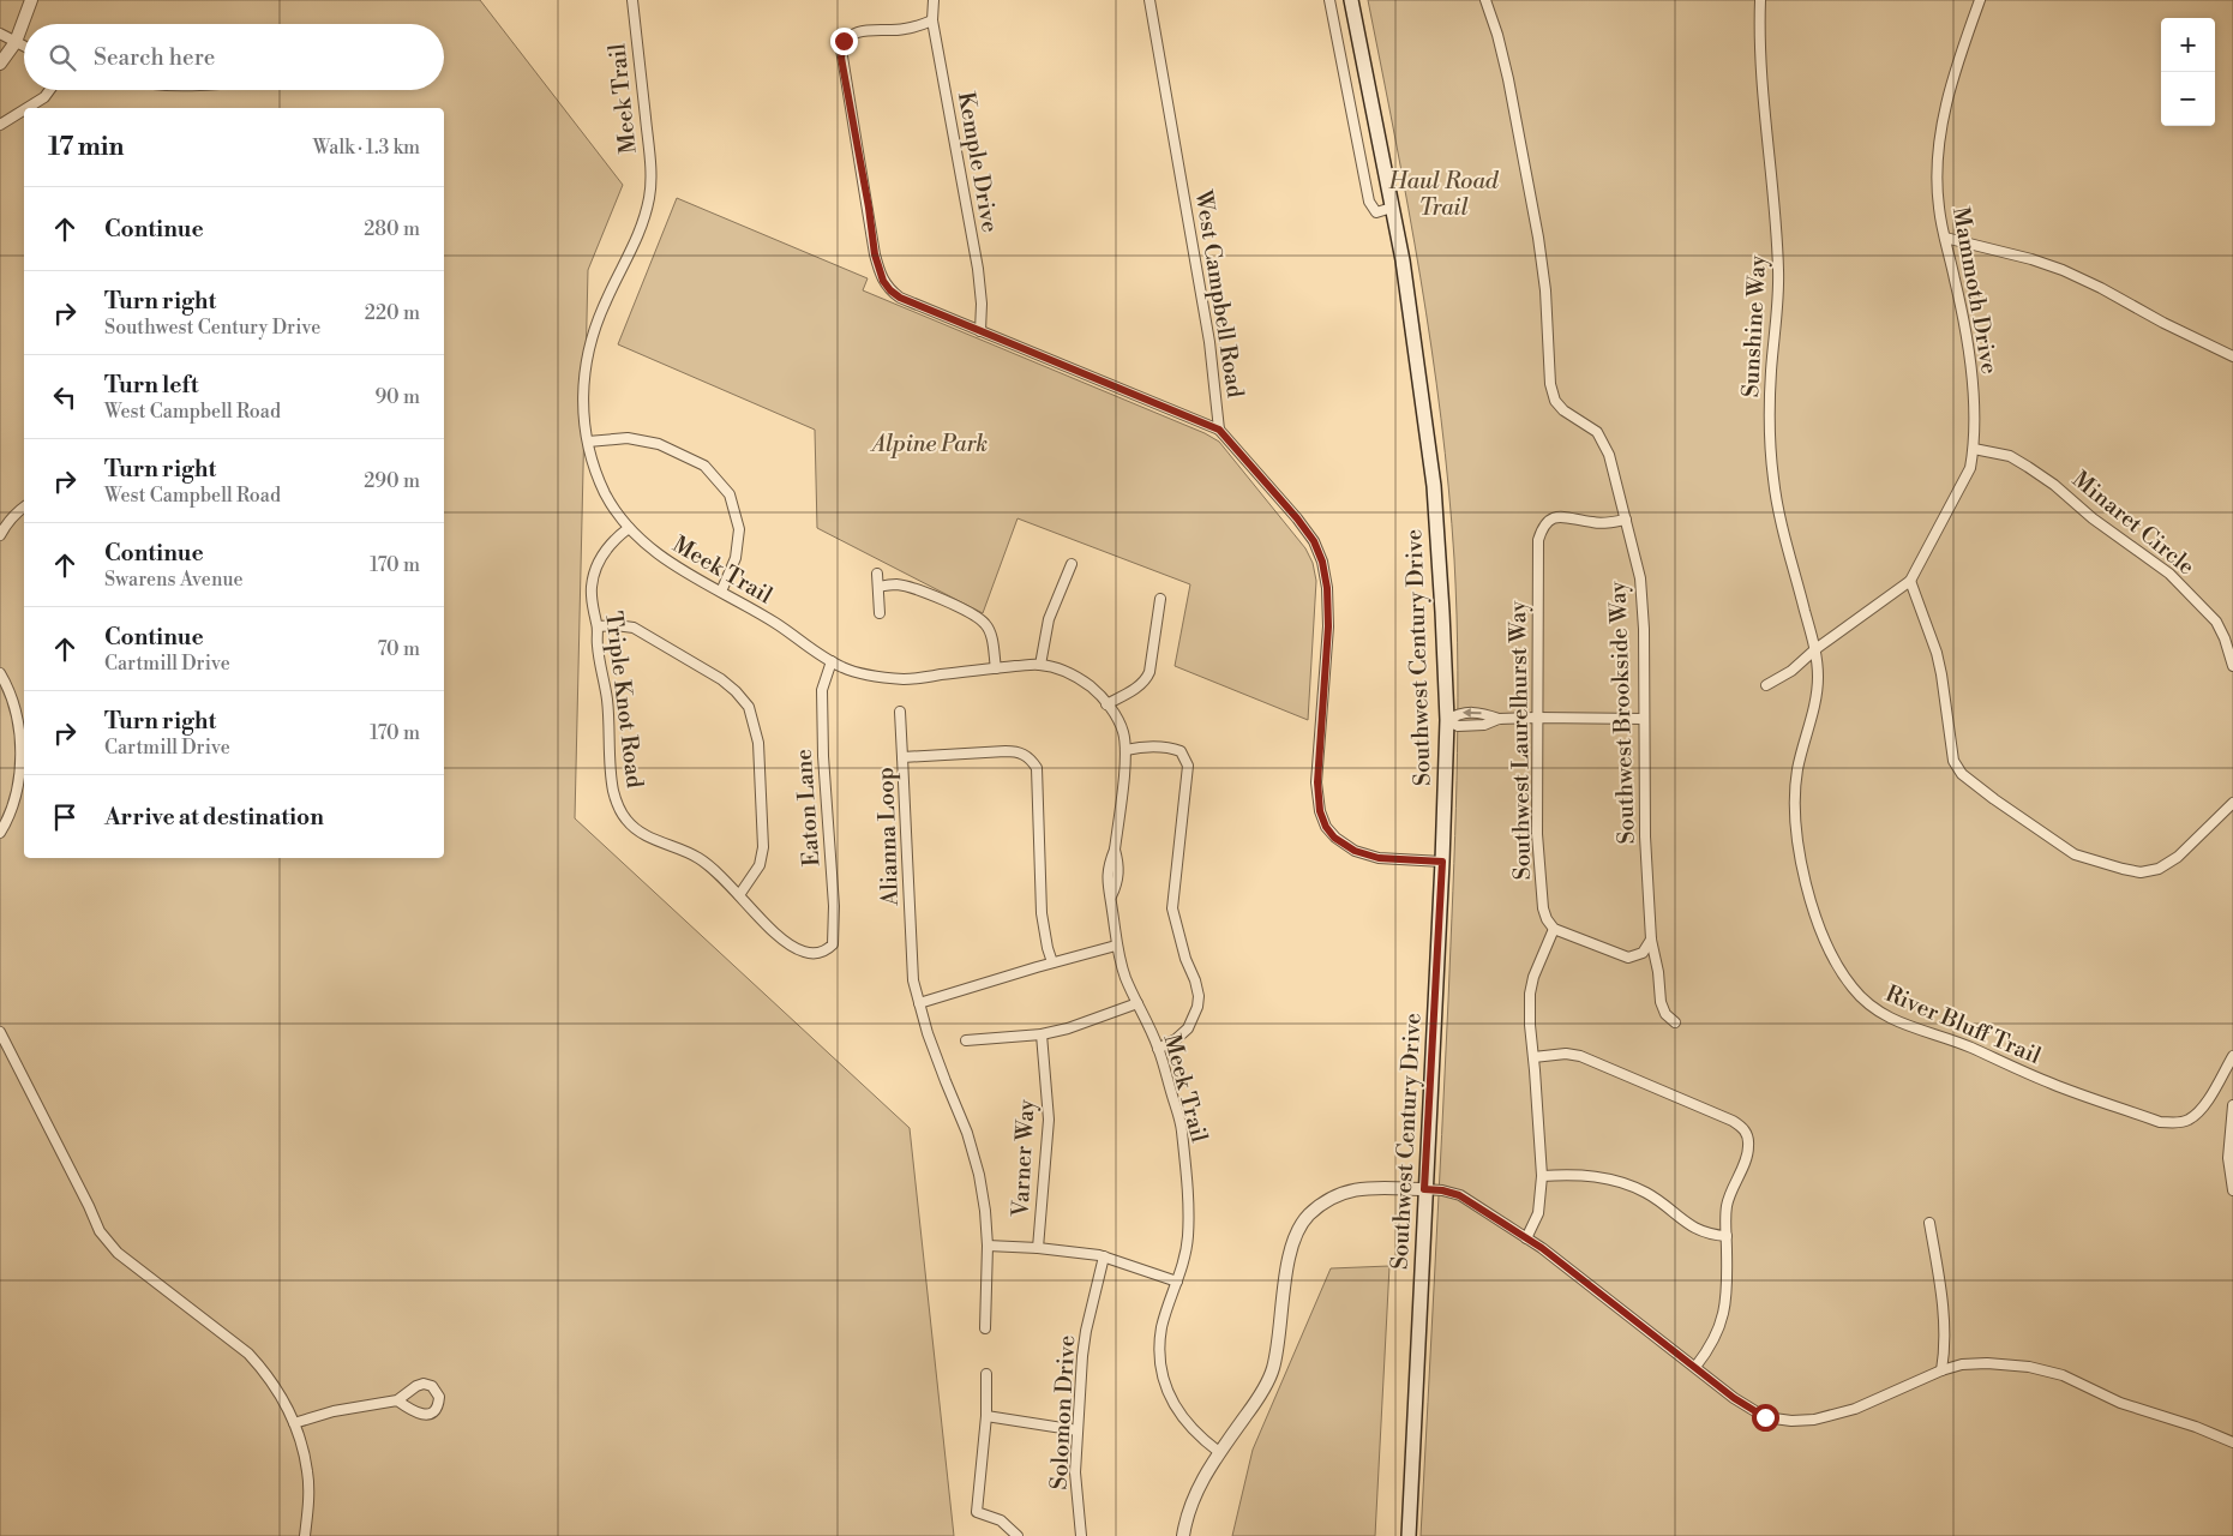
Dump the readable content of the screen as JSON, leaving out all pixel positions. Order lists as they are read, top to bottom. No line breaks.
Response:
{"streets":{"main road":["Southwest Century Drive"],"street":["Meek Trail","Kemple Drive","Mammoth Drive","West Campbell Road","Sunshine Way","Minaret Circle","Triple Knot Road","Southwest Brookside Way","Southwest Laurelhurst Way","Eaton Lane","Alianna Loop","River Bluff Trail","Varner Way","Solomon Drive"]},"crossings":[["Meek Trail","Triple Knot Road"],["Meek Trail","Eaton Lane"],["Mammoth Drive","Sunshine Way"],["Mammoth Drive","Minaret Circle"],["Mammoth Drive","River Bluff Trail"],["West Campbell Road","Southwest Century Drive"],["Sunshine Way","River Bluff Trail"],["Triple Knot Road","Eaton Lane"],["Southwest Brookside Way","Southwest Laurelhurst Way"]],"parks":["Haul Road Trail","Alpine Park"],"page":{"map_buttons":["+","−"],"search":"Search here","heading":["17 min","Walk · 1.3 km"],"list":[["Continue","280 m"],["Turn right","Southwest Century Drive","220 m"],["Turn left","West Campbell Road","90 m"],["Turn right","West Campbell Road","290 m"],["Continue","Swarens Avenue","170 m"],["Continue","Cartmill Drive","70 m"],["Turn right","Cartmill Drive","170 m"],"Arrive at destination"]}}
